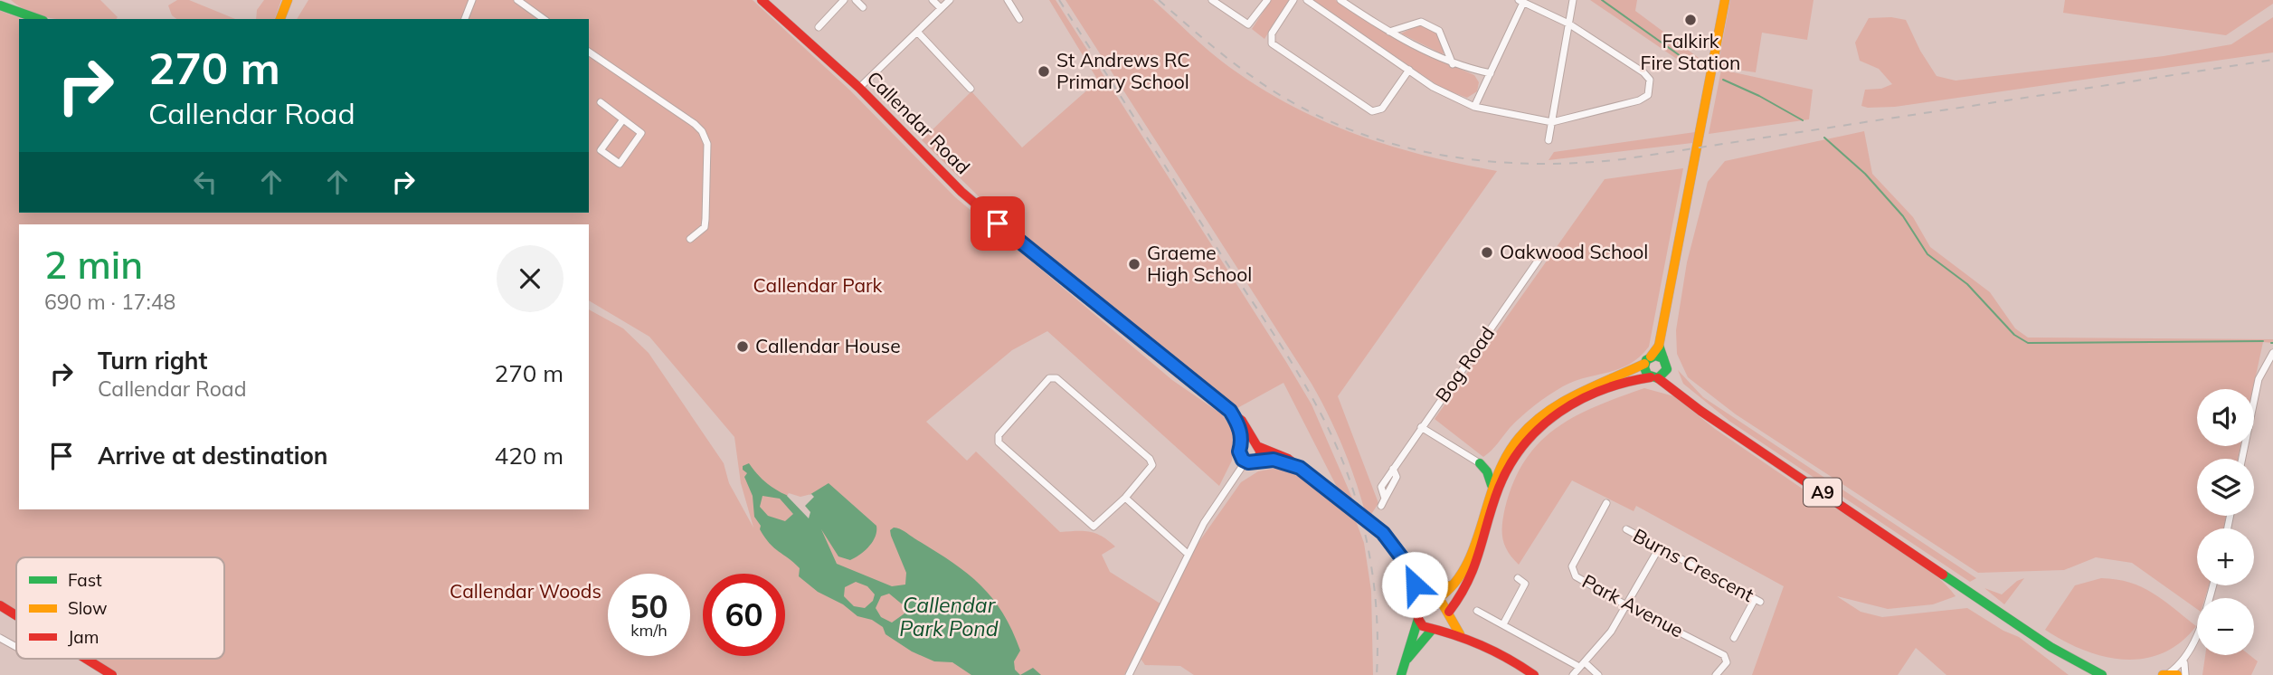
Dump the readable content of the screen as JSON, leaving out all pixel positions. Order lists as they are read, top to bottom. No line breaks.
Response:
{"streets":{"main road":["Callendar Road","A9"],"street":["Bog Road","Burns Crescent","Park Avenue"]},"water":["Callendar Park Pond"],"parks":["Callendar Park","Callendar Woods"],"places":["Falkirk Fire Station","St Andrews RC Primary School","Oakwood School","Graeme High School","Callendar House"],"legend":["Fast","Slow","Jam"],"page":{"turn":["270 m","Callendar Road"],"heading":["2 min","690 m · 17:48"],"list":[{"name":"Turn right","note":"Callendar Road","value":"270 m"},{"name":"Arrive at destination","value":"420 m"}],"map_buttons":["+","−"],"speed":"50 km/h","limit":"60"}}
